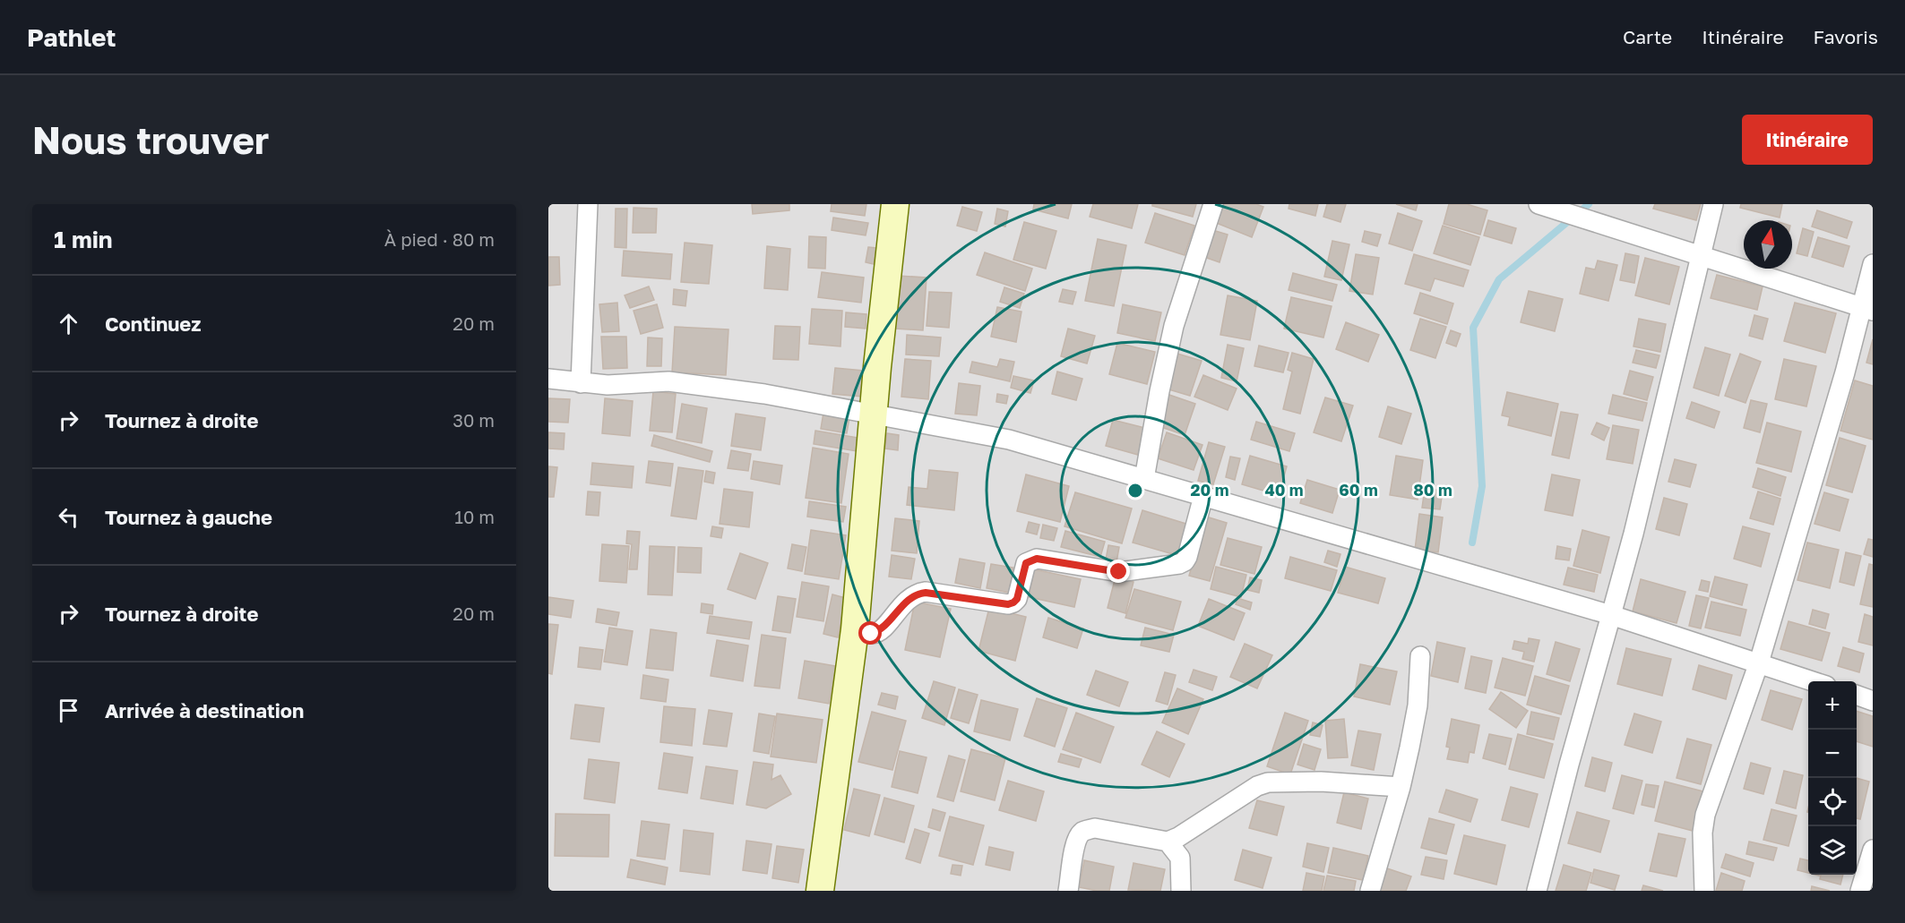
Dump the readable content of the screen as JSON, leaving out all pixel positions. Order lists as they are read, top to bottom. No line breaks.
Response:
{"north":"top","page":{"header":"Pathlet","nav":["Carte","Itinéraire","Favoris"],"buttons":"Itinéraire","title":"Nous trouver","heading":["1 min","À pied · 80 m"],"list":[["Continuez","20 m"],["Tournez à droite","30 m"],["Tournez à gauche","10 m"],["Tournez à droite","20 m"],"Arrivée à destination"],"map_buttons":["+","−"]},"rings":["20 m","40 m","60 m","80 m"]}
